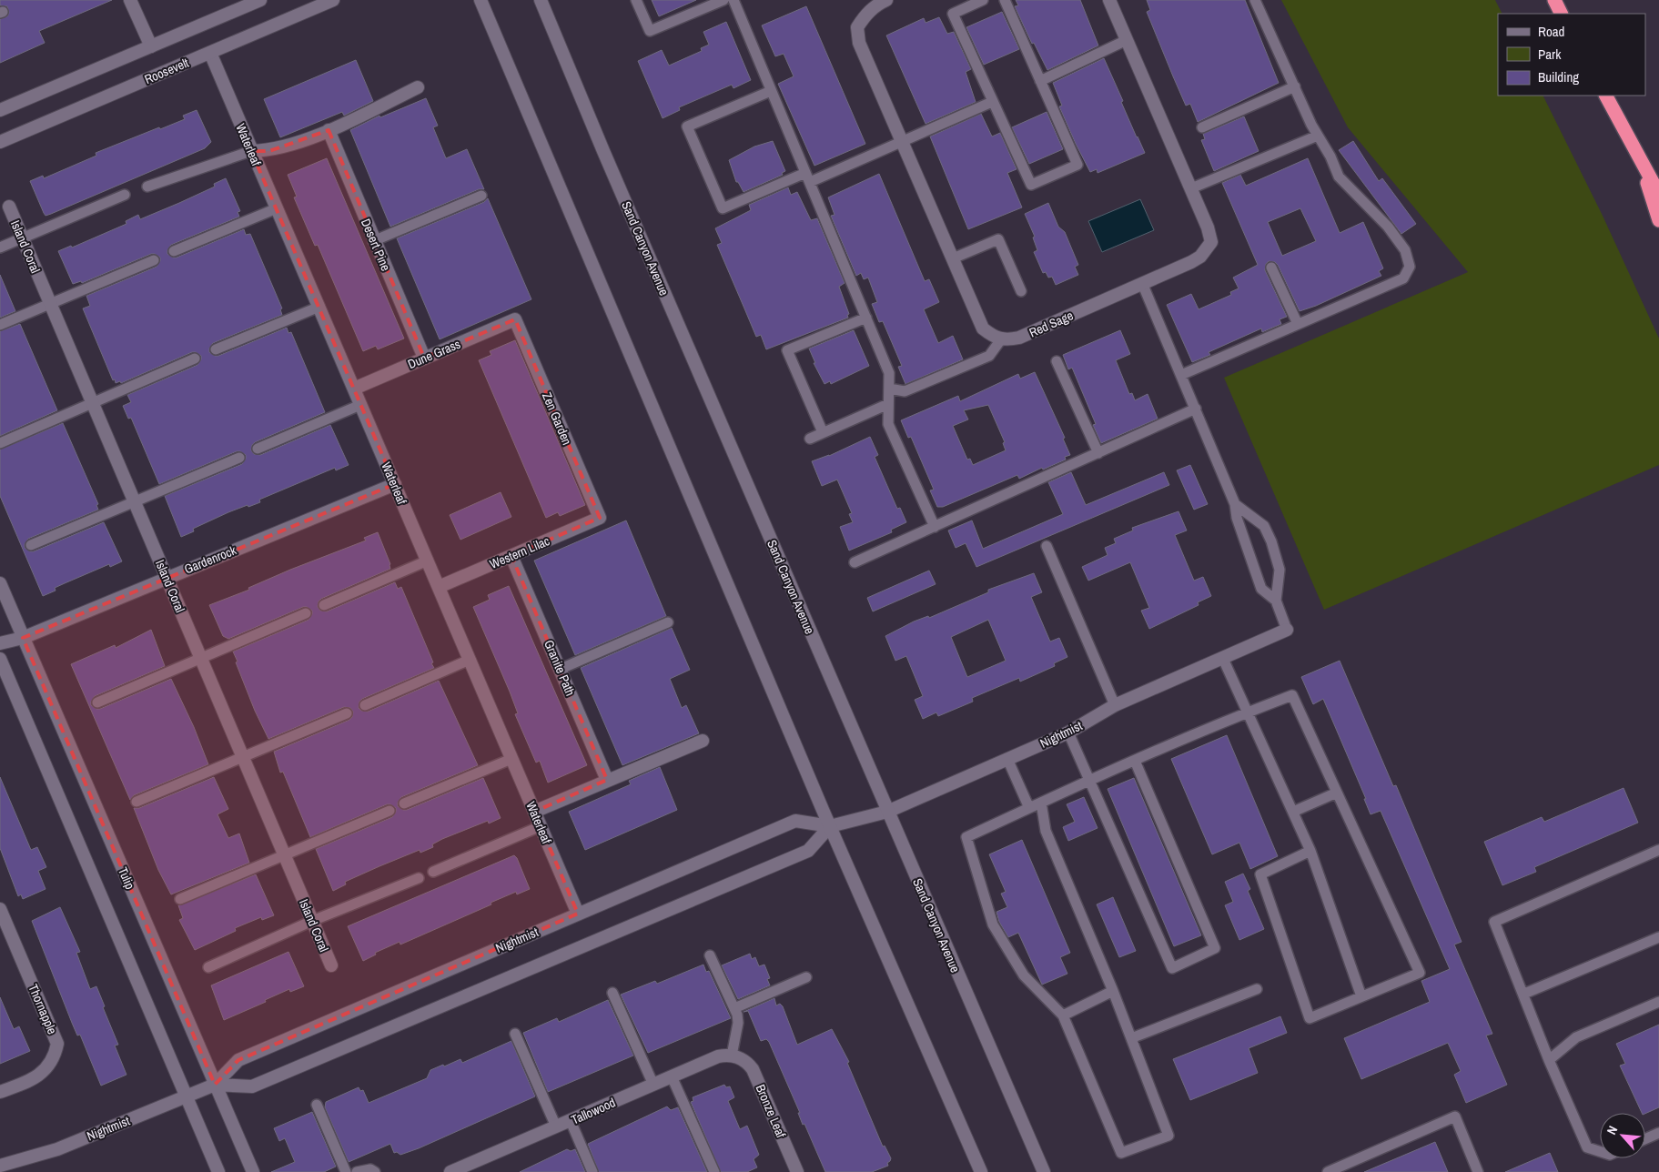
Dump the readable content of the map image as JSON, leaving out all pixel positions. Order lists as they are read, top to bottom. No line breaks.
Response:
{"streets":{"street":["Roosevelt","Waterleaf","Desert Pine","Island Coral","Sand Canyon Avenue","Red Sage","Dune Grass","Zen Garden","Western Lilac","Gardenrock","Granite Path","Nightmist","Tulip","Thornapple","Tallowood","Bronze Leaf"]},"crossings":[["Roosevelt","Waterleaf"],["Waterleaf","Dune Grass"],["Waterleaf","Western Lilac"],["Waterleaf","Gardenrock"],["Waterleaf","Nightmist"],["Desert Pine","Dune Grass"],["Island Coral","Gardenrock"],["Sand Canyon Avenue","Nightmist"],["Dune Grass","Zen Garden"],["Zen Garden","Western Lilac"],["Western Lilac","Granite Path"],["Gardenrock","Tulip"],["Nightmist","Tulip"],["Tallowood","Bronze Leaf"]],"legend":["Road","Park","Building"],"north":"top left"}
